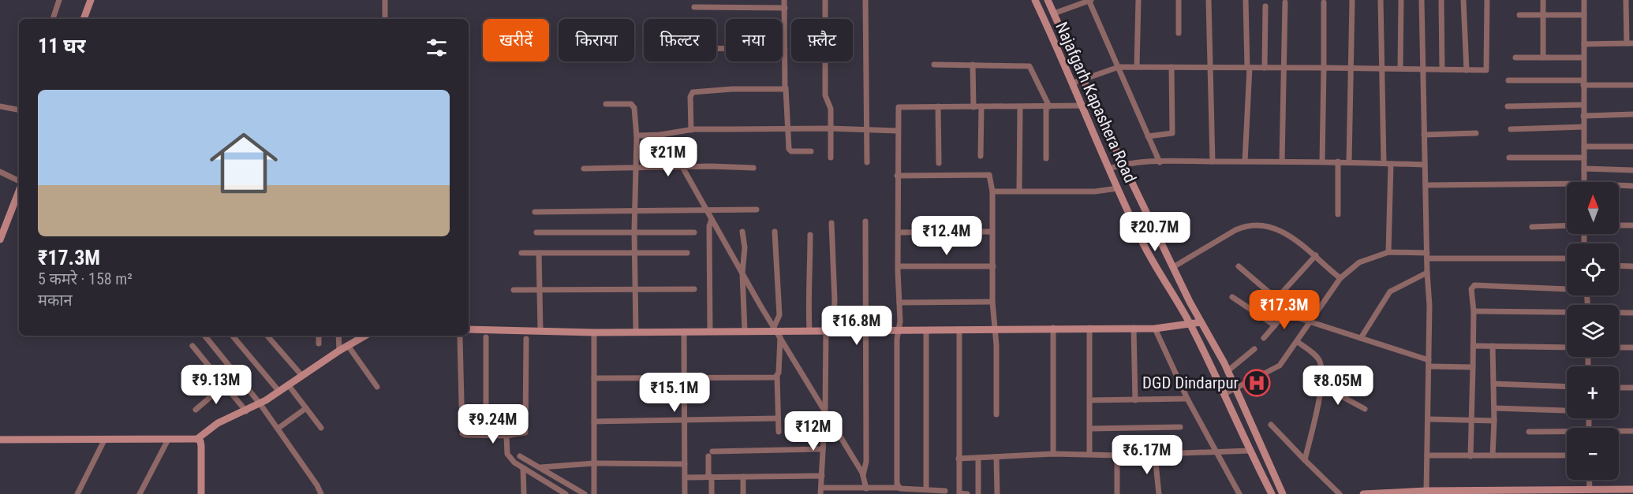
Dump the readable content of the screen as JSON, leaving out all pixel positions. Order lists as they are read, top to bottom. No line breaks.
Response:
{"streets":{"street":["Najafgarh Kapashera Road"]},"places":{"hospital":["DGD Dindarpur"]},"north":"top","page":{"chip":["खरीदें","किराया","फ़िल्टर","नया","फ़्लैट"],"heading":"11 घर","list":[{"name":"₹17.3M","note":"5 कमरे · 158 m² · मकान"}],"price":["₹21M","₹20.7M","₹12.4M","₹17.3M","₹16.8M","₹9.13M","₹8.05M","₹15.1M","₹9.24M","₹12M","₹6.17M"],"map_buttons":["+","−"]}}
